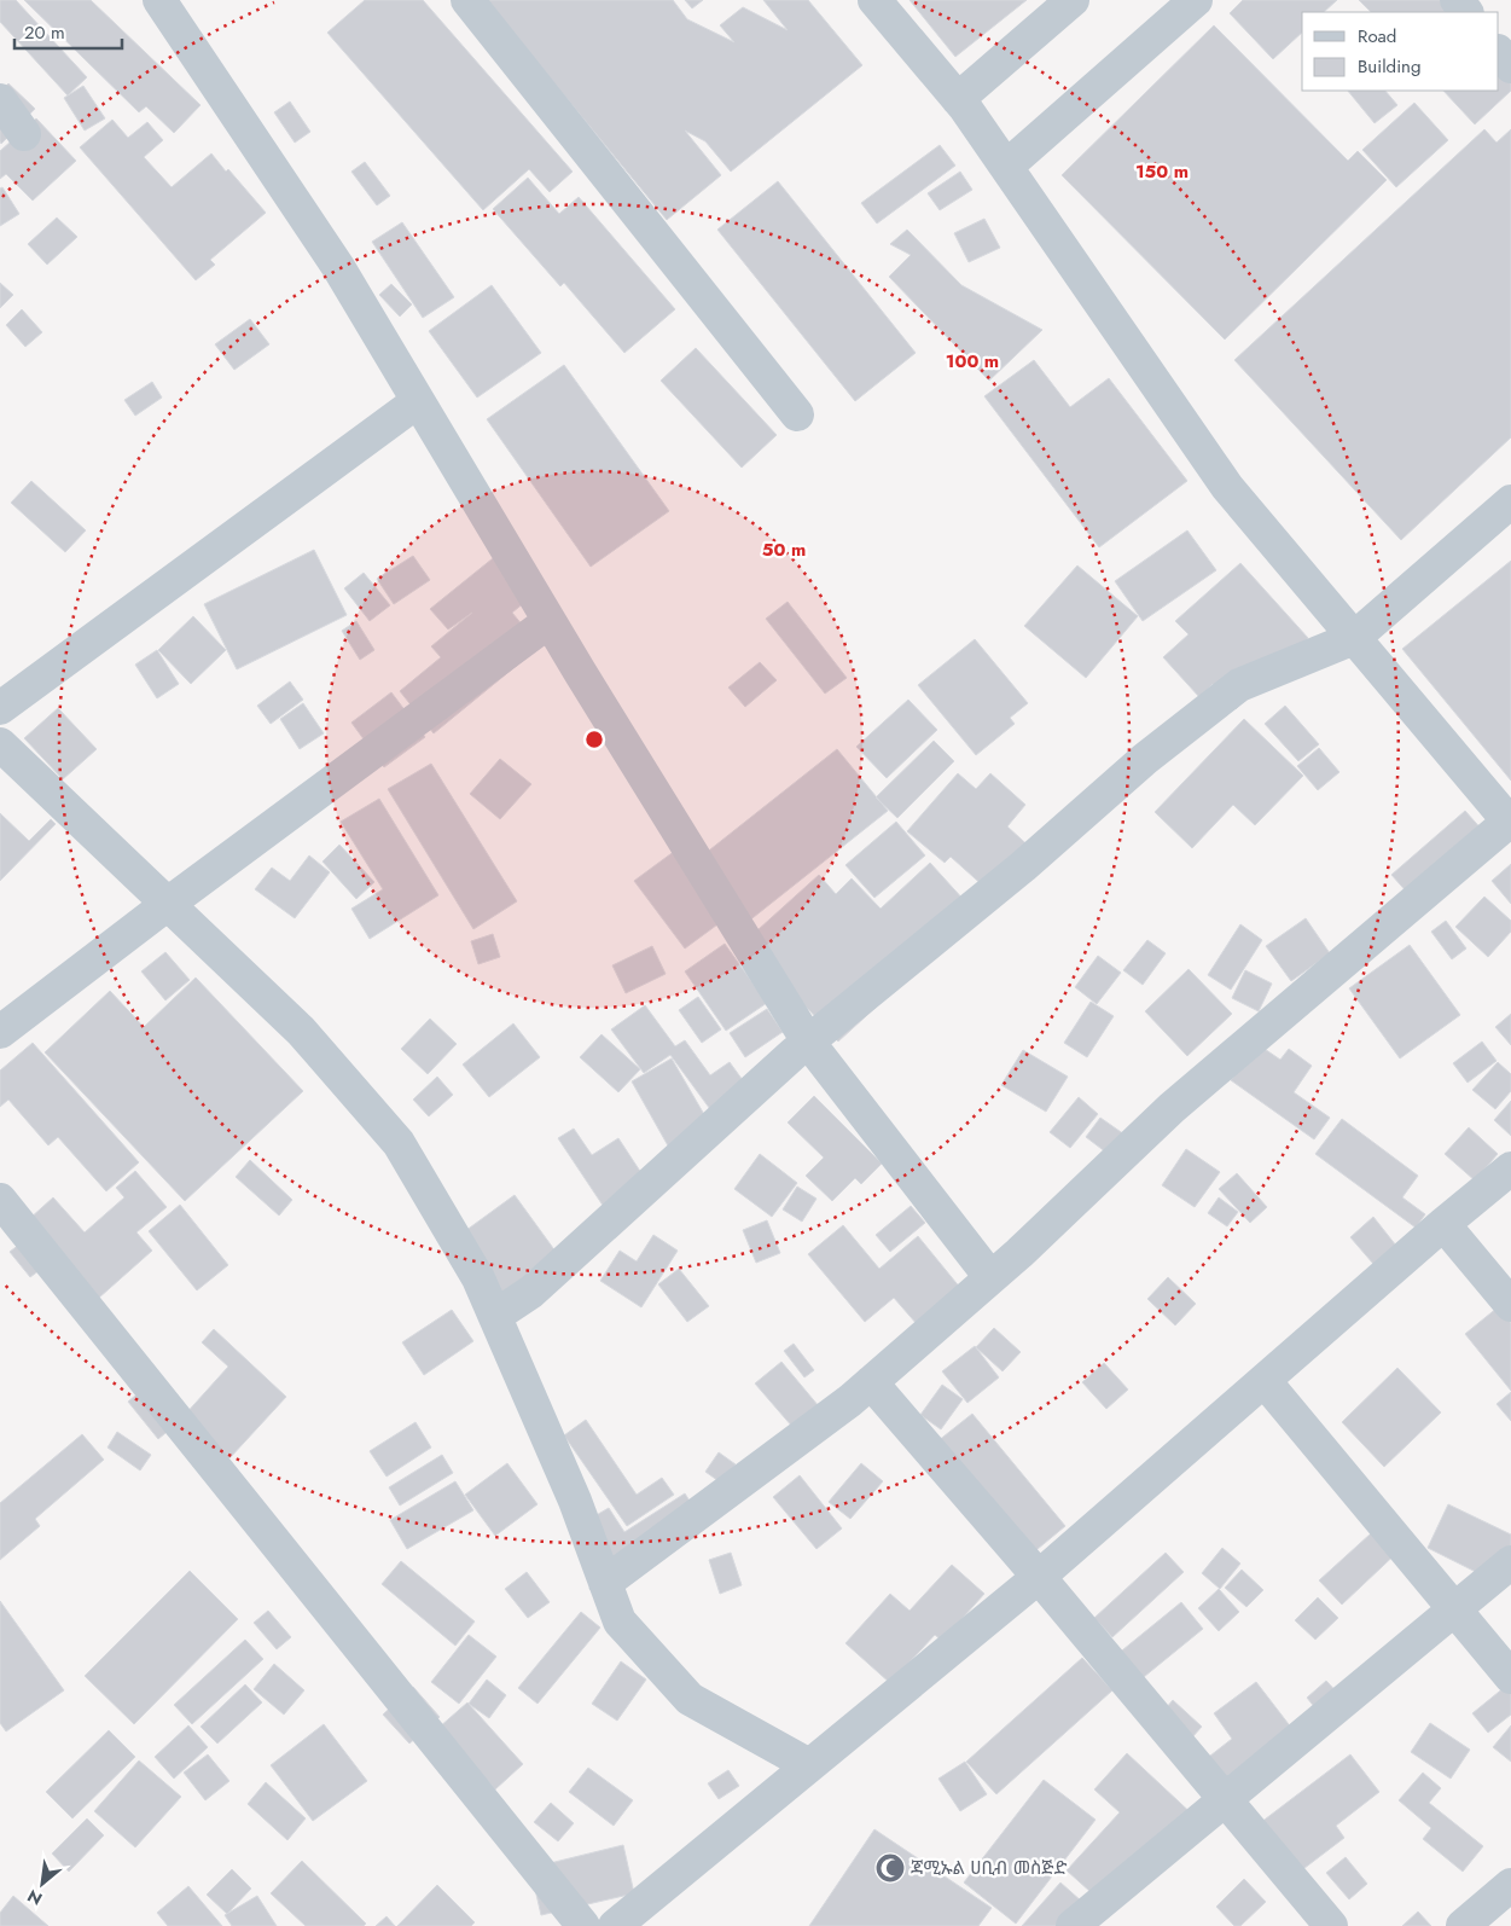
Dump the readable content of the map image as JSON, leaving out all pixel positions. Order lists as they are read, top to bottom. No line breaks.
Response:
{"places":{"mosque":["ጃሚኡል ሀቢብ መስጅድ"]},"legend":["Road","Building"],"scale_bar":"20 m","north":"bottom left","rings":["150 m","100 m","50 m"]}
